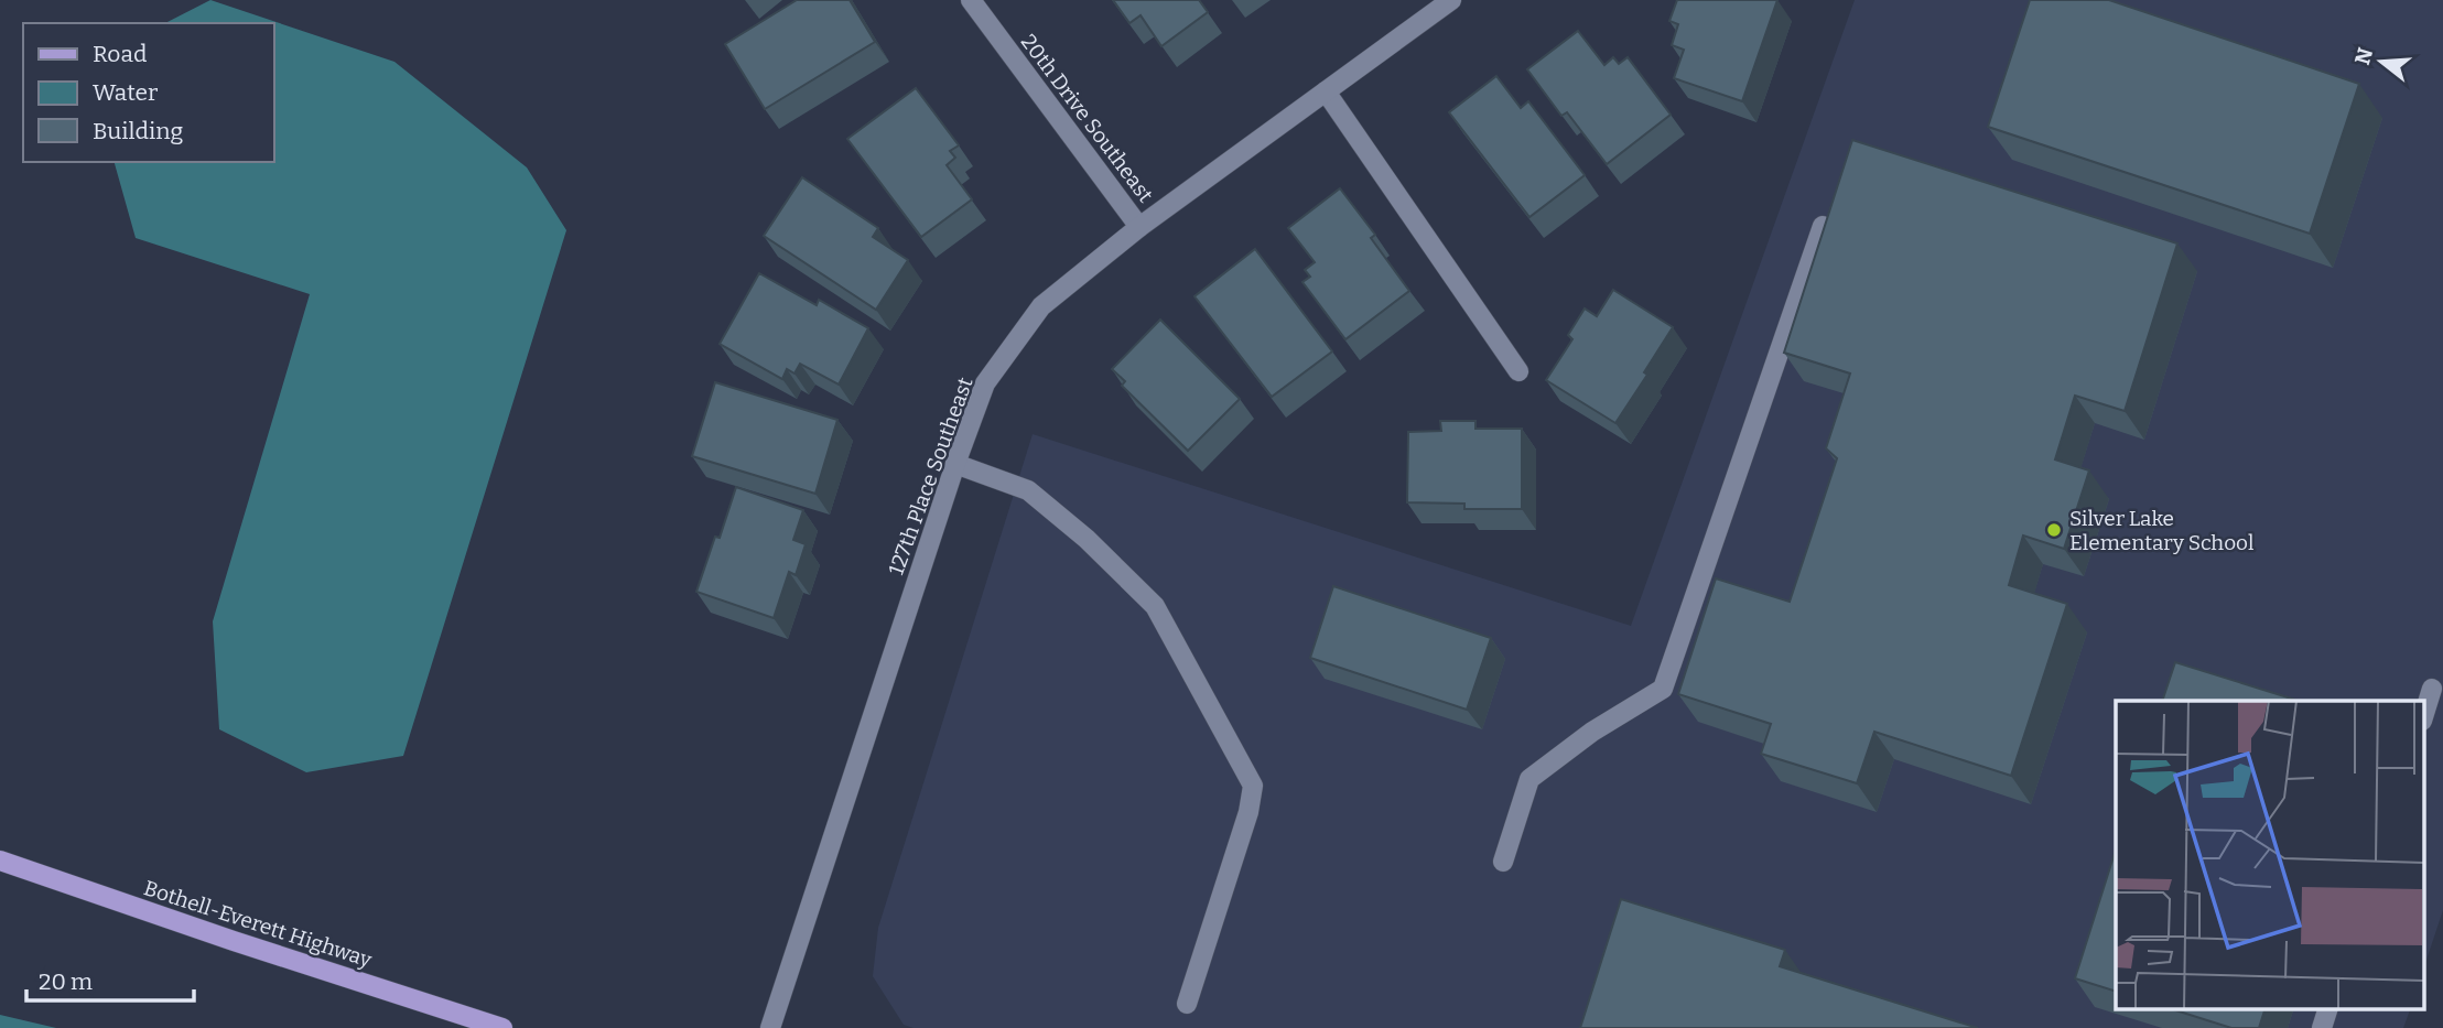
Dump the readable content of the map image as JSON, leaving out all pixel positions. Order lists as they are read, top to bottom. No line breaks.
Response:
{"streets":{"main road":["Bothell-Everett Highway"],"street":["20th Drive Southeast","127th Place Southeast"]},"crossings":[["20th Drive Southeast","127th Place Southeast"]],"places":["Silver Lake Elementary School"],"legend":["Road","Water","Building"],"scale_bar":"20 m","north":"left"}
